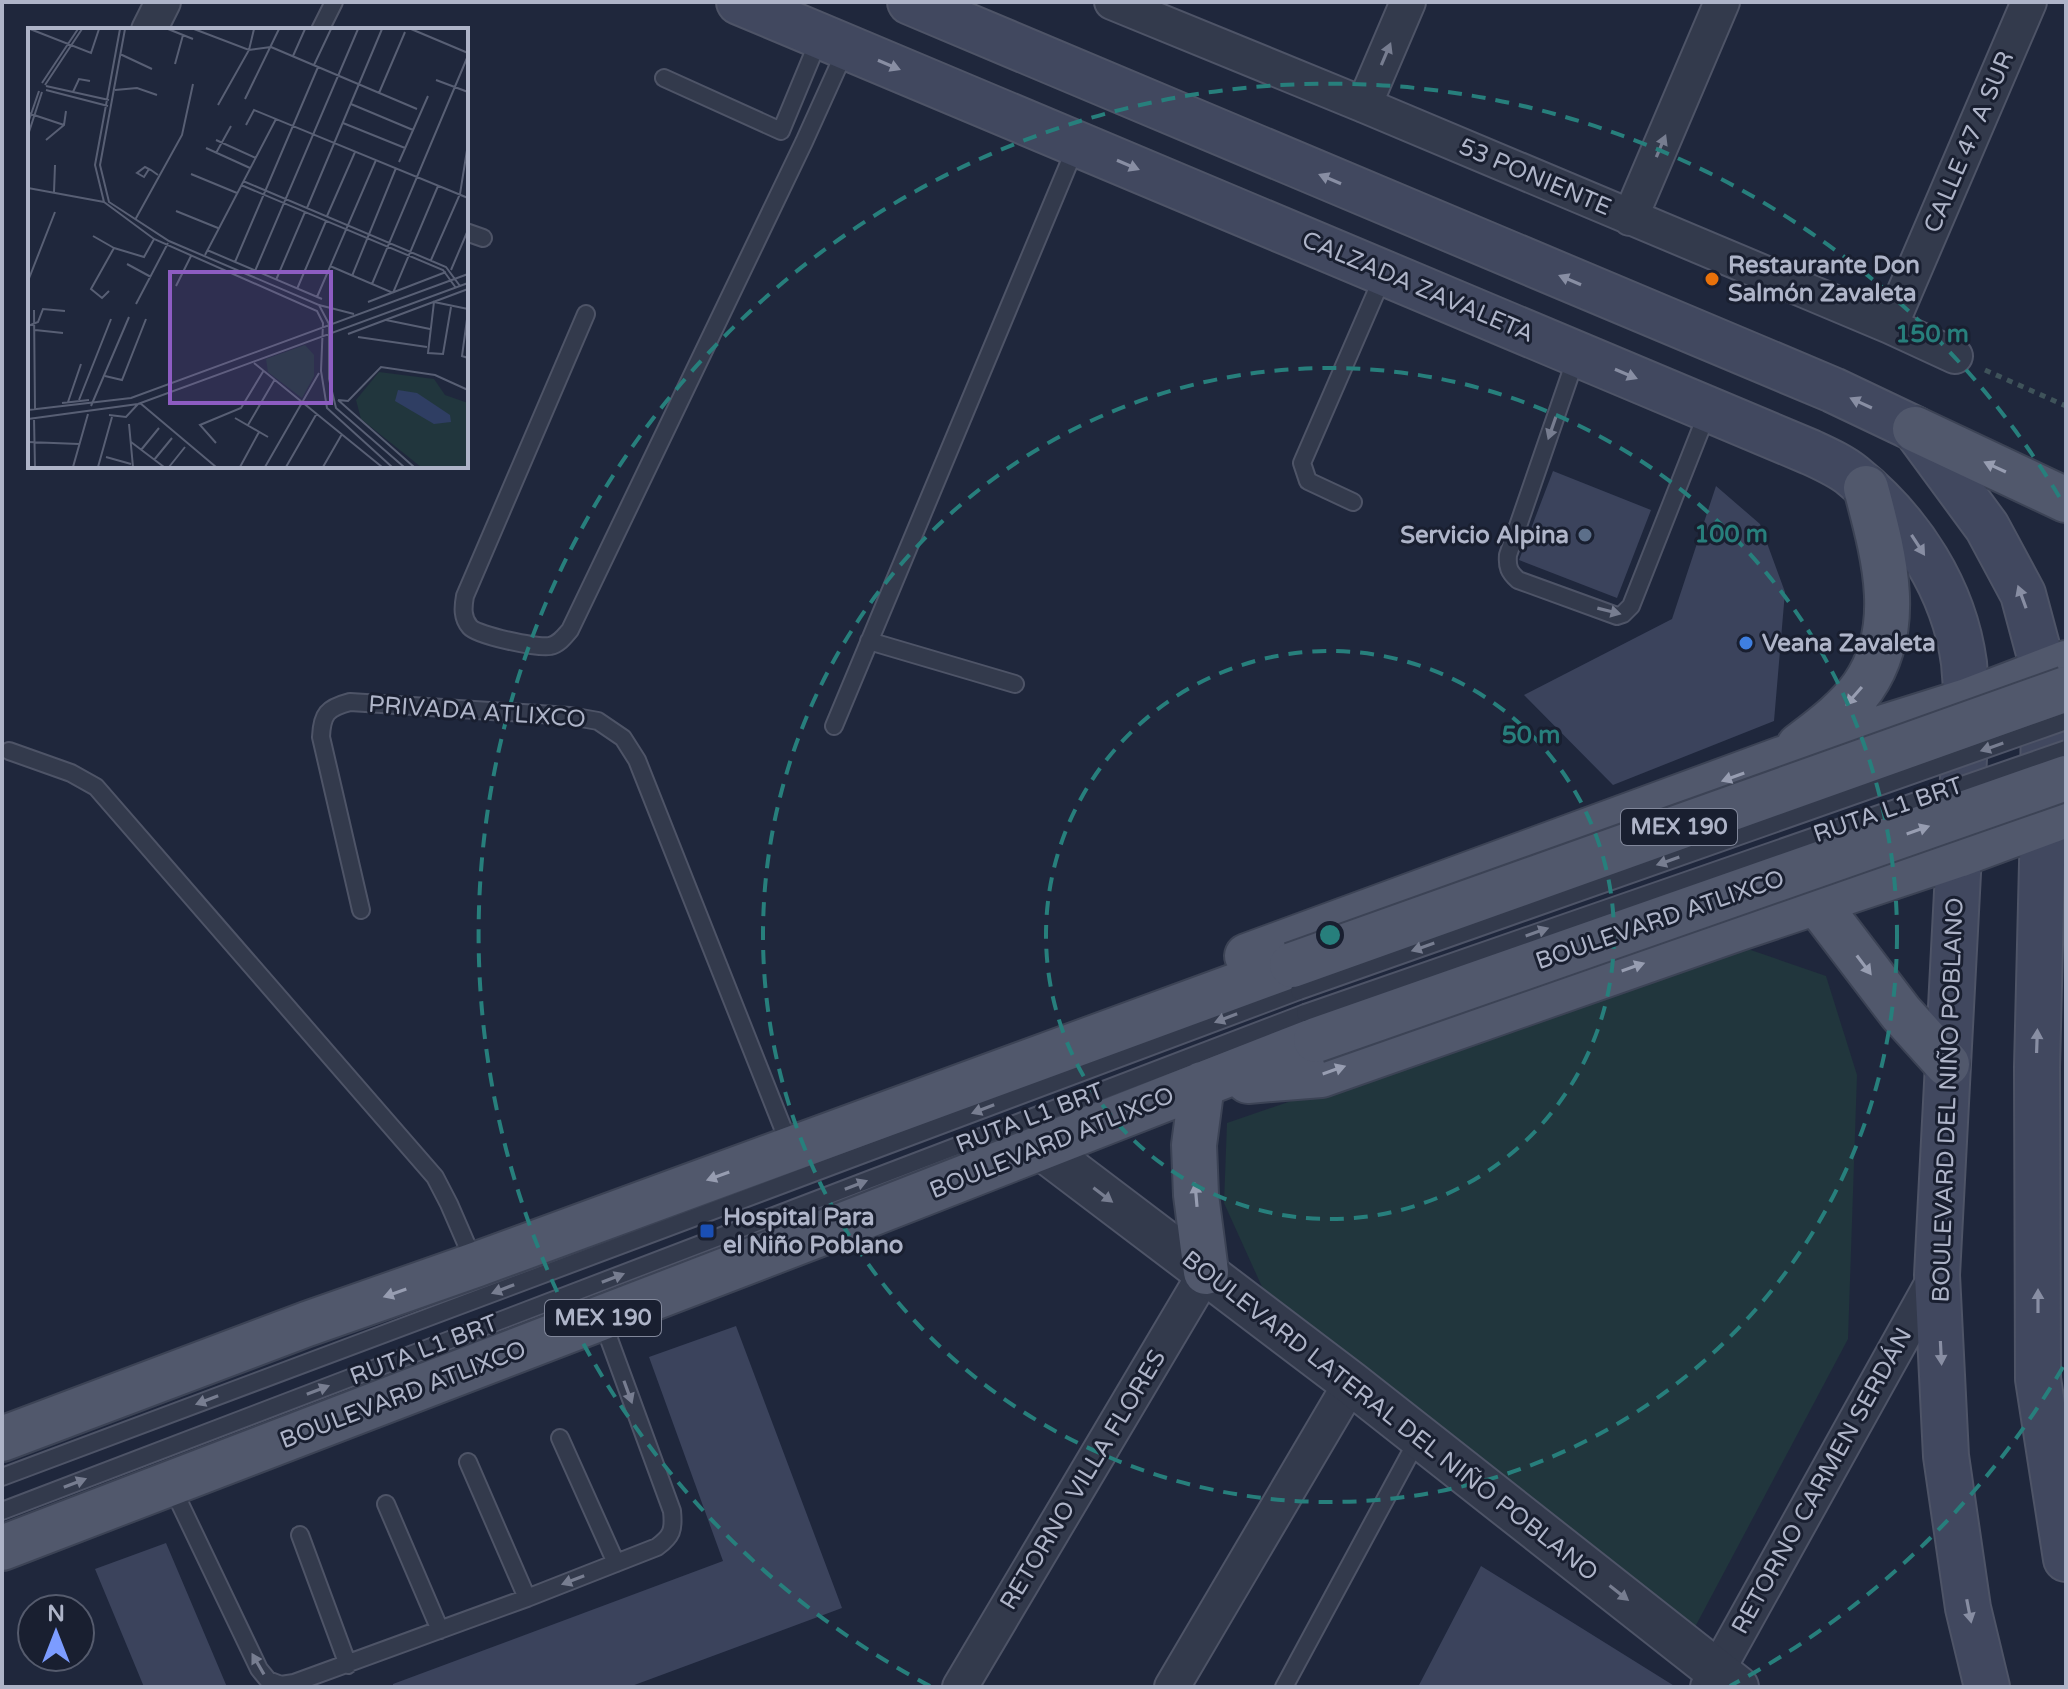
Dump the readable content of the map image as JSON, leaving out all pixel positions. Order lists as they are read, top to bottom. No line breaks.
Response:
{"streets":{"main road":["CALZADA ZAVALETA","MEX 190","BOULEVARD ATLIXCO","BOULEVARD DEL NIÑO POBLANO"],"street":["CALLE 47 A SUR","53 PONIENTE","BOULEVARD LATERAL DEL NIÑO POBLANO","RETORNO VILLA FLORES","RETORNO CARMEN SERDÁN"],"lane":["PRIVADA ATLIXCO","RUTA L1 BRT"]},"crossings":[["CALLE 47 A SUR","53 PONIENTE"],["CALZADA ZAVALETA","BOULEVARD DEL NIÑO POBLANO"],["PRIVADA ATLIXCO","MEX 190"],["RUTA L1 BRT","MEX 190"],["RUTA L1 BRT","BOULEVARD ATLIXCO"],["BOULEVARD ATLIXCO","BOULEVARD LATERAL DEL NIÑO POBLANO"],["BOULEVARD DEL NIÑO POBLANO","RETORNO CARMEN SERDÁN"],["BOULEVARD LATERAL DEL NIÑO POBLANO","RETORNO VILLA FLORES"],["BOULEVARD LATERAL DEL NIÑO POBLANO","RETORNO CARMEN SERDÁN"]],"one_way":["BOULEVARD LATERAL DEL NIÑO POBLANO"],"places":{"other":["Restaurante Don Salmón Zavaleta","Servicio Alpina","Veana Zavaleta"],"transit":["Hospital Para el Niño Poblano"]},"north":"top","rings":["150 m","100 m","50 m"]}
